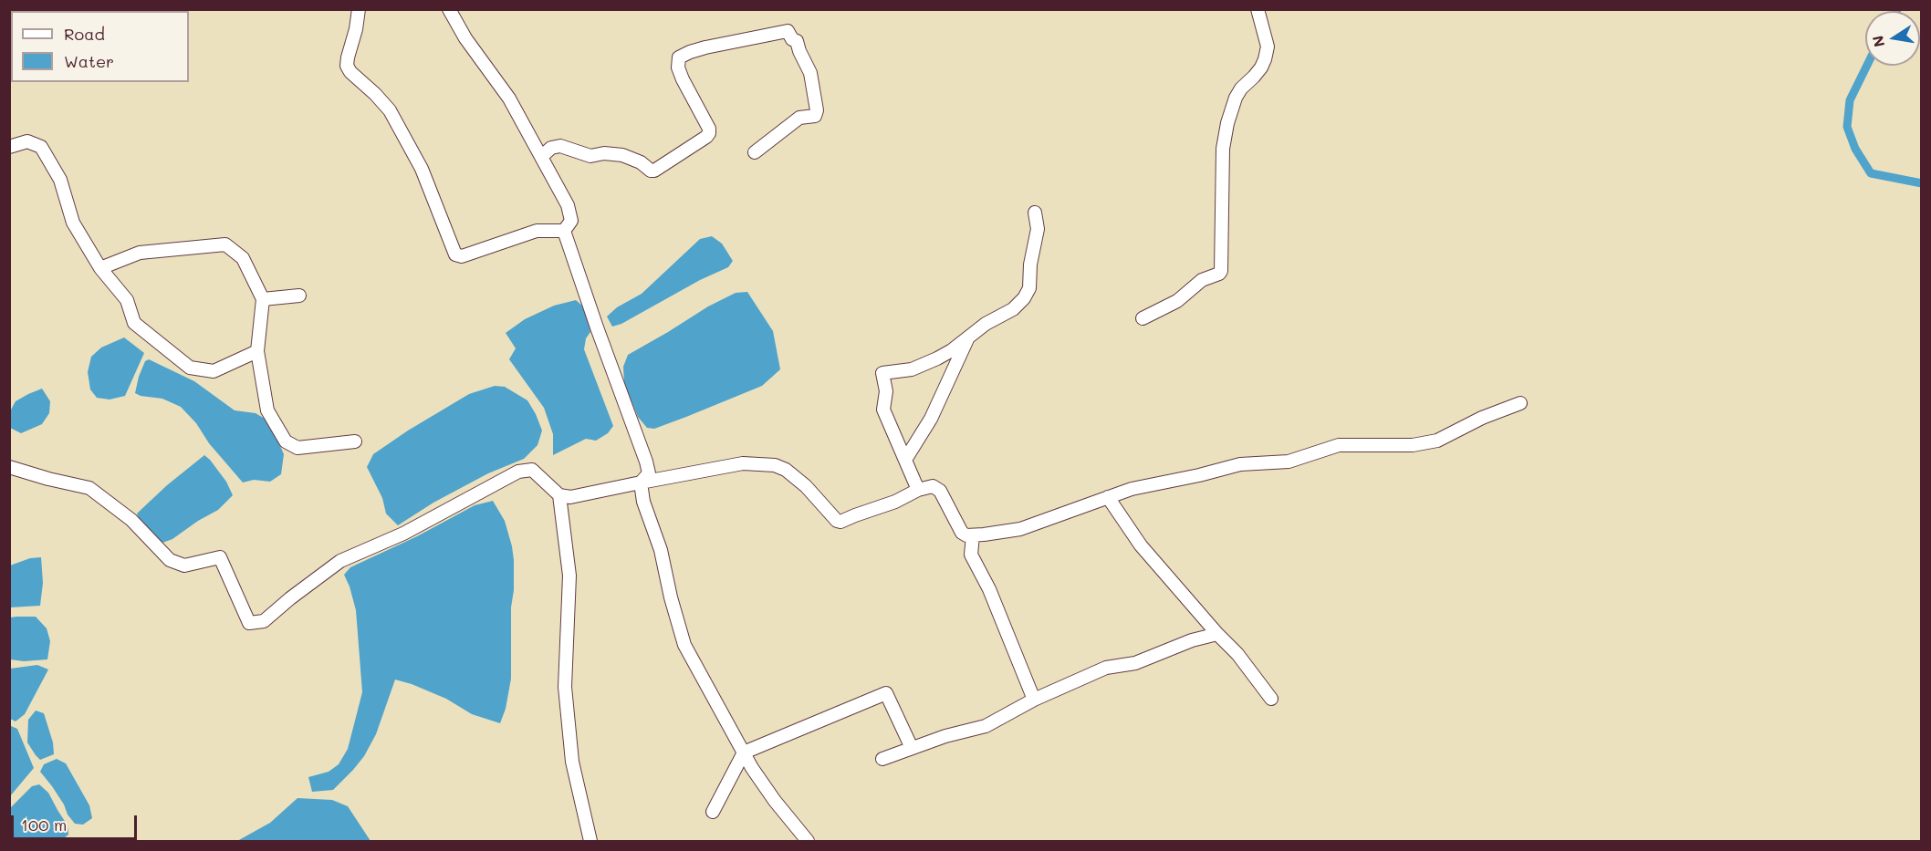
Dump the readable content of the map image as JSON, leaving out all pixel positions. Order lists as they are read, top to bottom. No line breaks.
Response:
{"legend":["Road","Water"],"scale_bar":"100 m","north":"left"}
